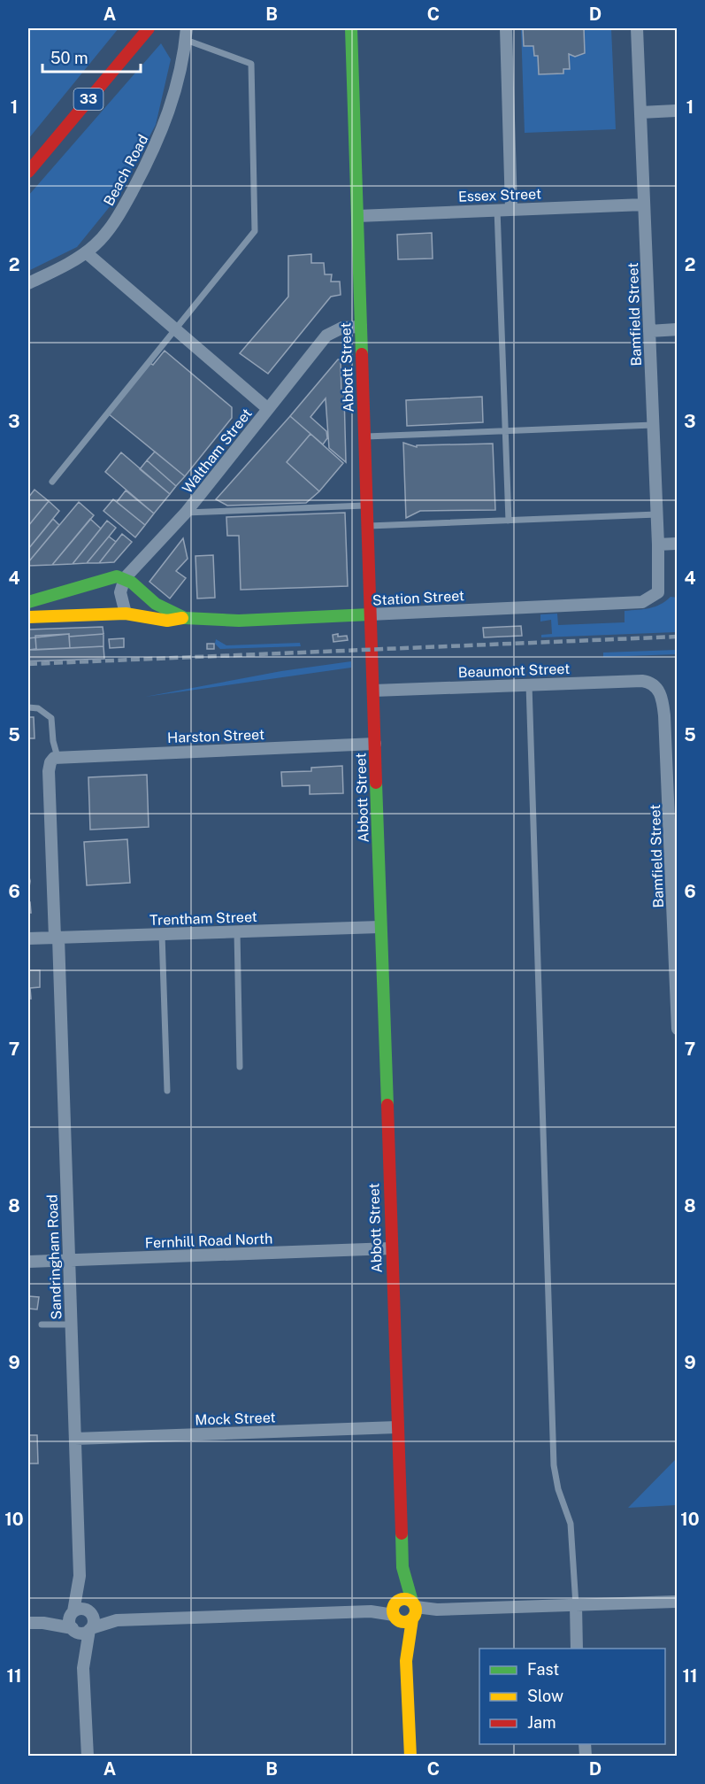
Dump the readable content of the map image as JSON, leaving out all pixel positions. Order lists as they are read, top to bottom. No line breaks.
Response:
{"streets":{"street":["33","Beach Road","Essex Street","Bamfield Street","Abbott Street","Waltham Street","Station Street","Beaumont Street","Harston Street","Trentham Street","Fernhill Road North","Sandringham Road","Mock Street"]},"crossings":[["Essex Street","Bamfield Street"],["Essex Street","Abbott Street"],["Bamfield Street","Station Street"],["Bamfield Street","Beaumont Street"],["Abbott Street","Waltham Street"],["Abbott Street","Station Street"],["Abbott Street","Beaumont Street"],["Abbott Street","Harston Street"],["Abbott Street","Trentham Street"],["Abbott Street","Fernhill Road North"],["Abbott Street","Mock Street"],["Waltham Street","Station Street"],["Harston Street","Sandringham Road"],["Trentham Street","Sandringham Road"],["Fernhill Road North","Sandringham Road"],["Sandringham Road","Mock Street"]],"legend":["Fast","Slow","Jam"],"scale_bar":"50 m","grid":{"columns":["A","B","C","D"],"rows":["1","2","3","4","5","6","7","8","9","10","11"]}}
